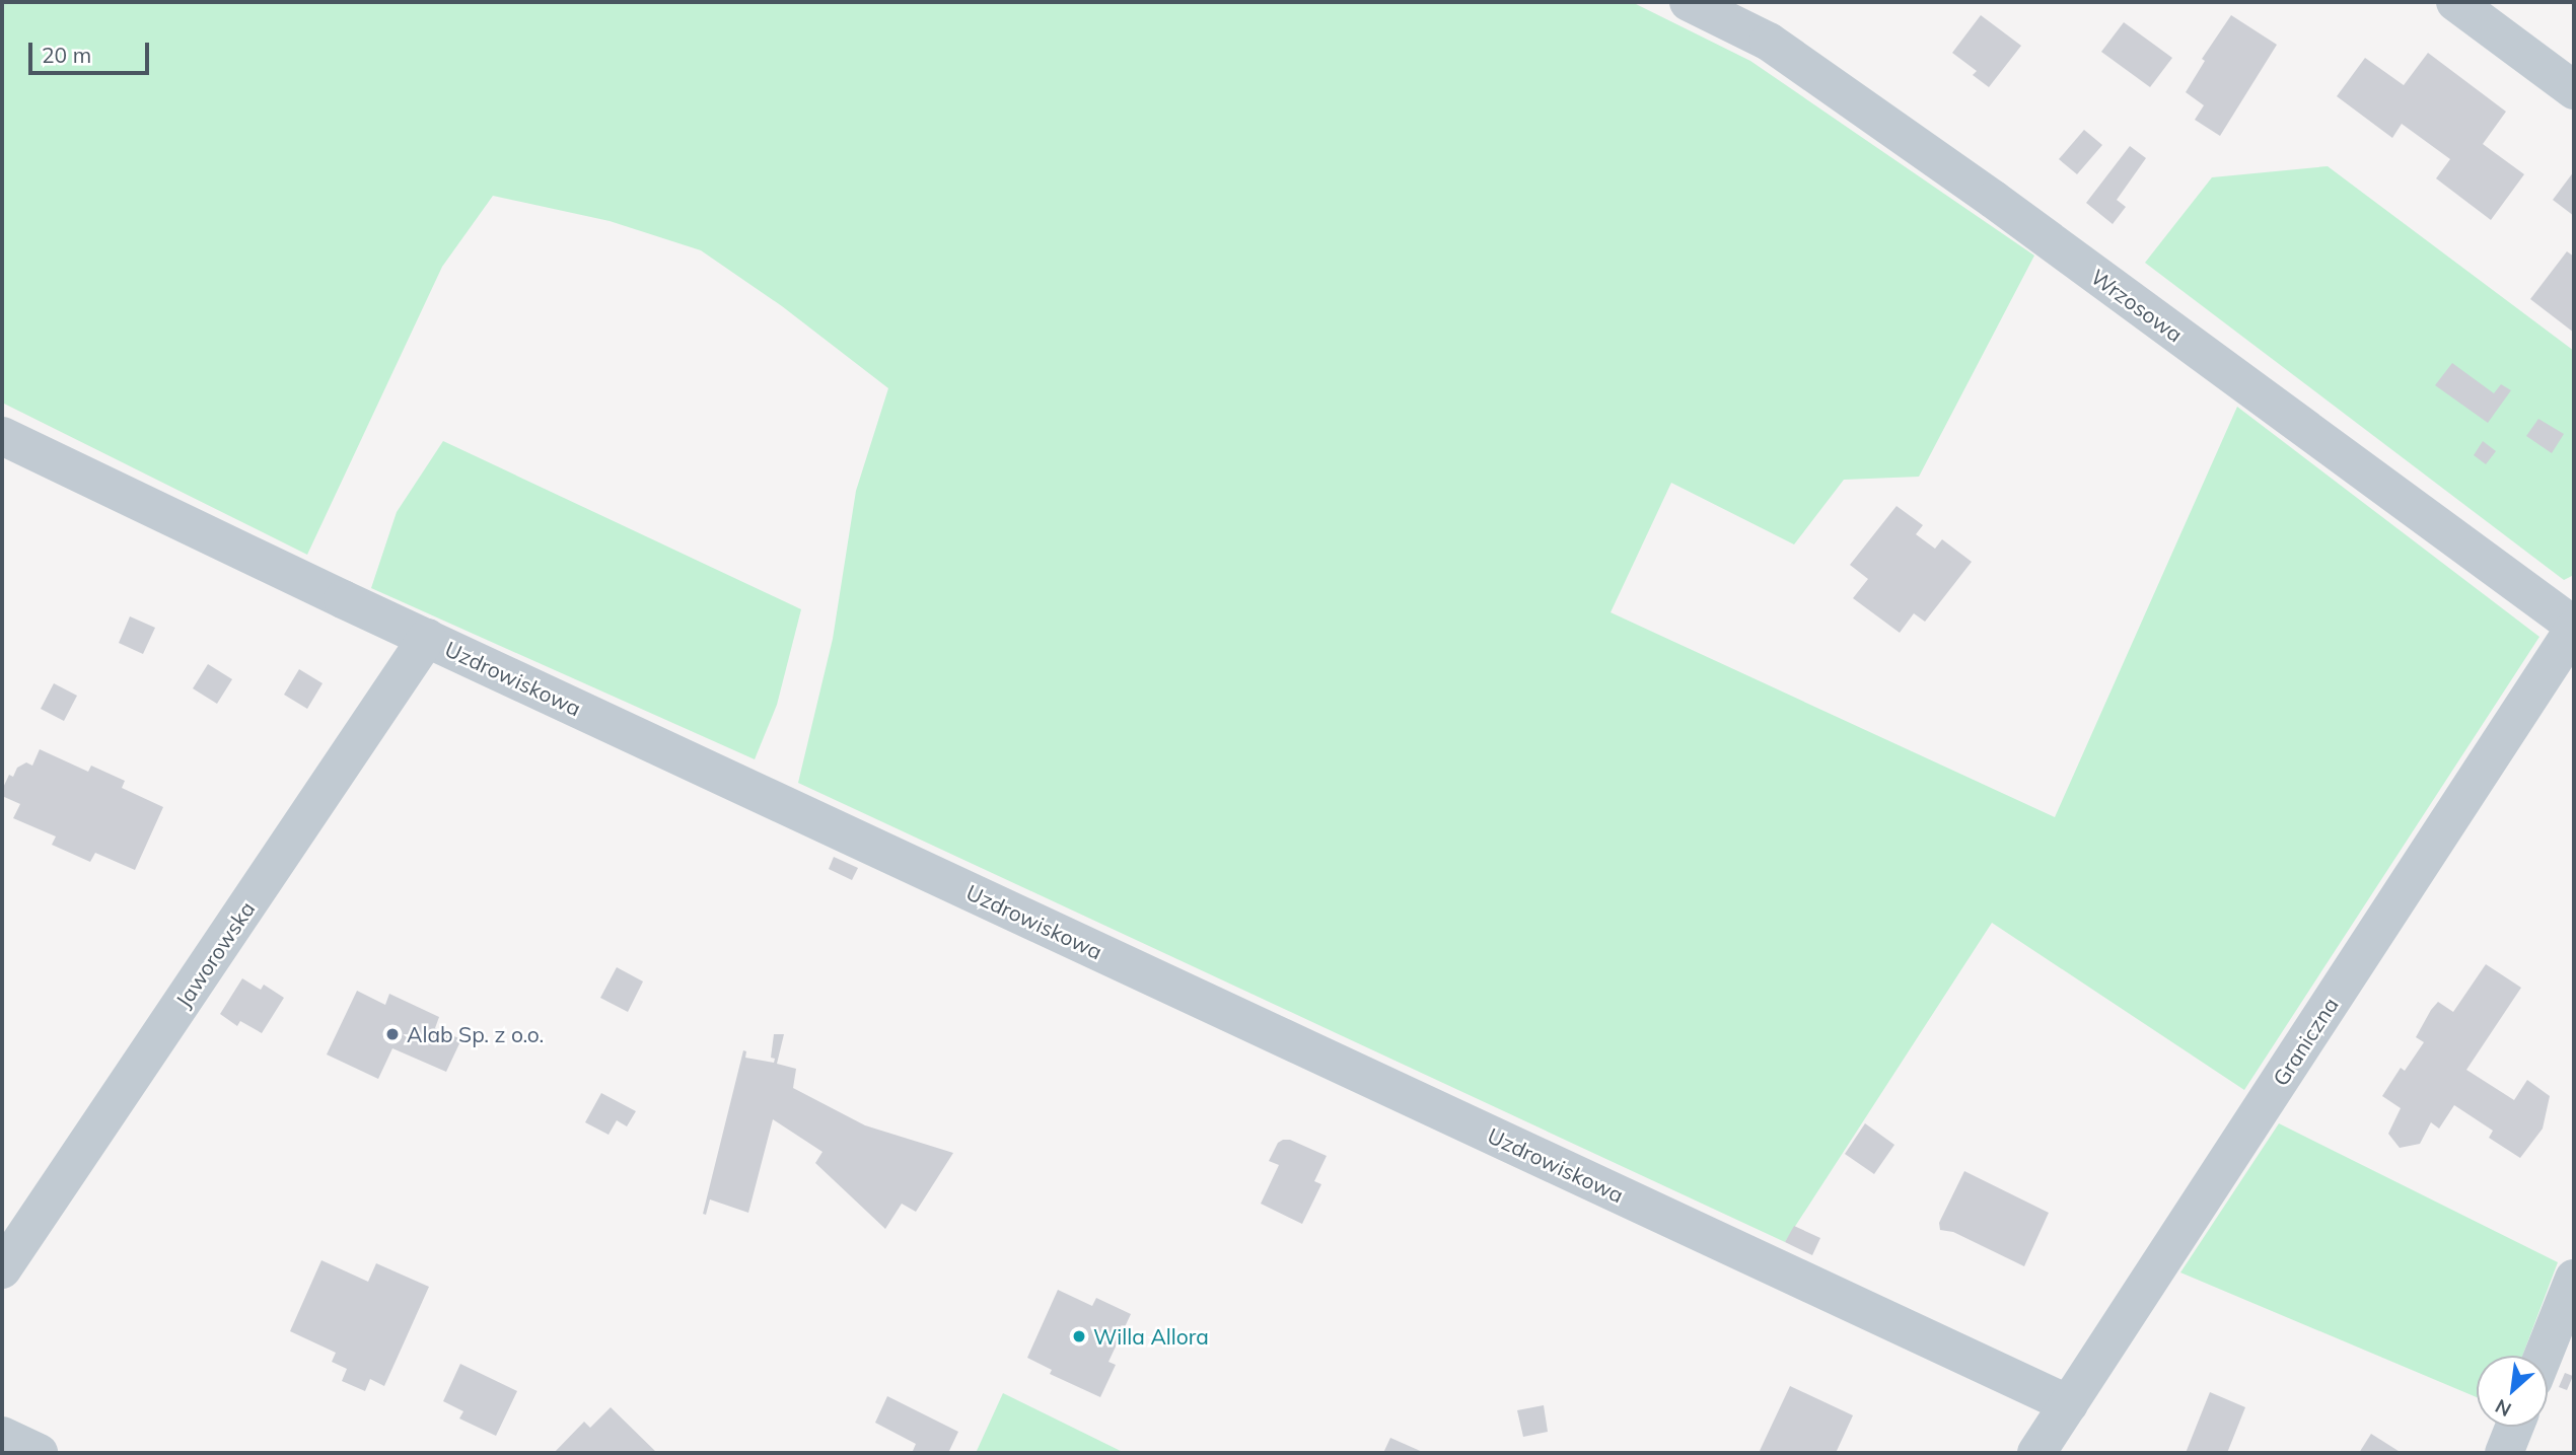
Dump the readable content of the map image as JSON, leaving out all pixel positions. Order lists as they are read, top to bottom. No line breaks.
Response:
{"streets":{"street":["Wrzosowa","Uzdrowiskowa","Jaworowska","Graniczna"]},"crossings":[["Wrzosowa","Graniczna"],["Uzdrowiskowa","Jaworowska"],["Uzdrowiskowa","Graniczna"]],"places":["Alab Sp. z o.o.","Willa Allora"],"scale_bar":"20 m","north":"bottom left"}
